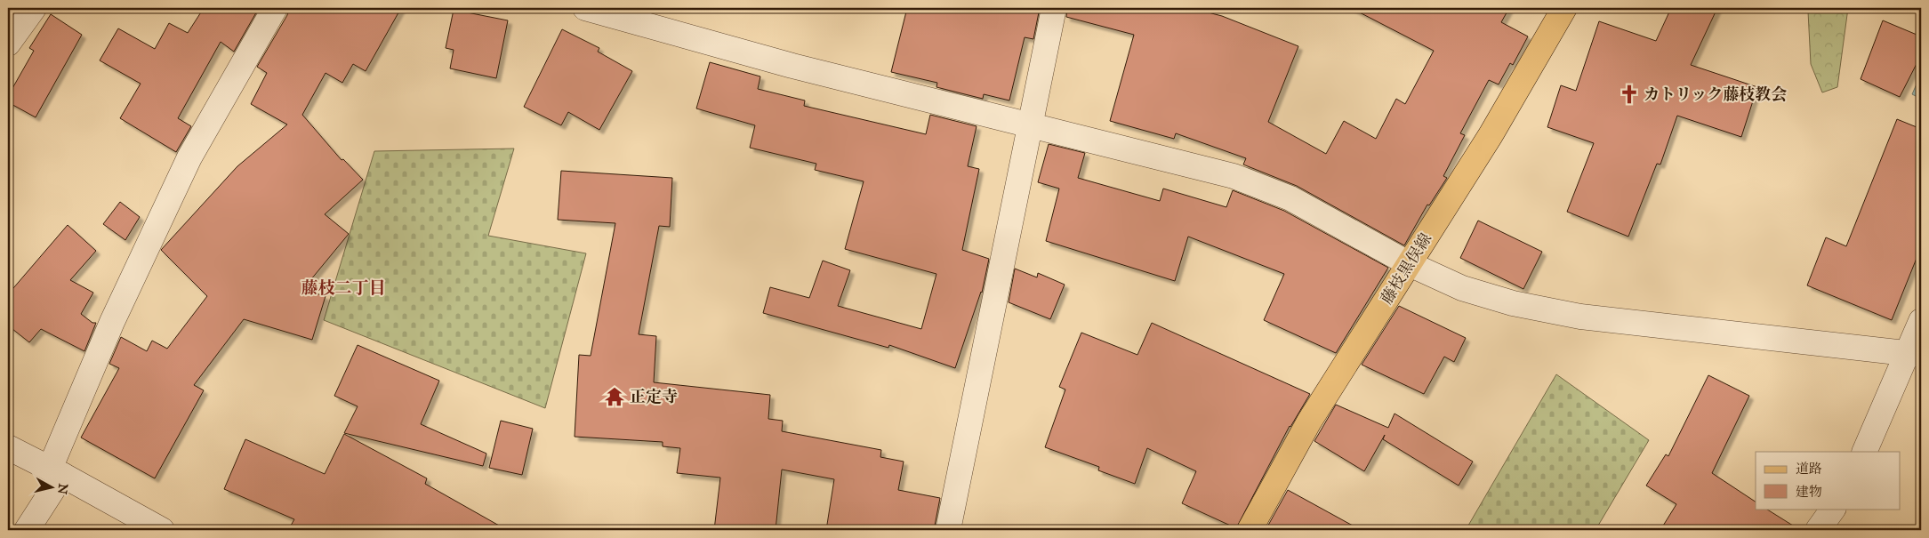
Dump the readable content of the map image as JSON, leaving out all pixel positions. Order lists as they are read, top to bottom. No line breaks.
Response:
{"streets":{"main road":["藤枝黒俣線"]},"districts":["藤枝二丁目"],"places":{"church":["カトリック藤枝教会"],"temple":["正定寺"]},"legend":["道路","建物"],"north":"right"}
